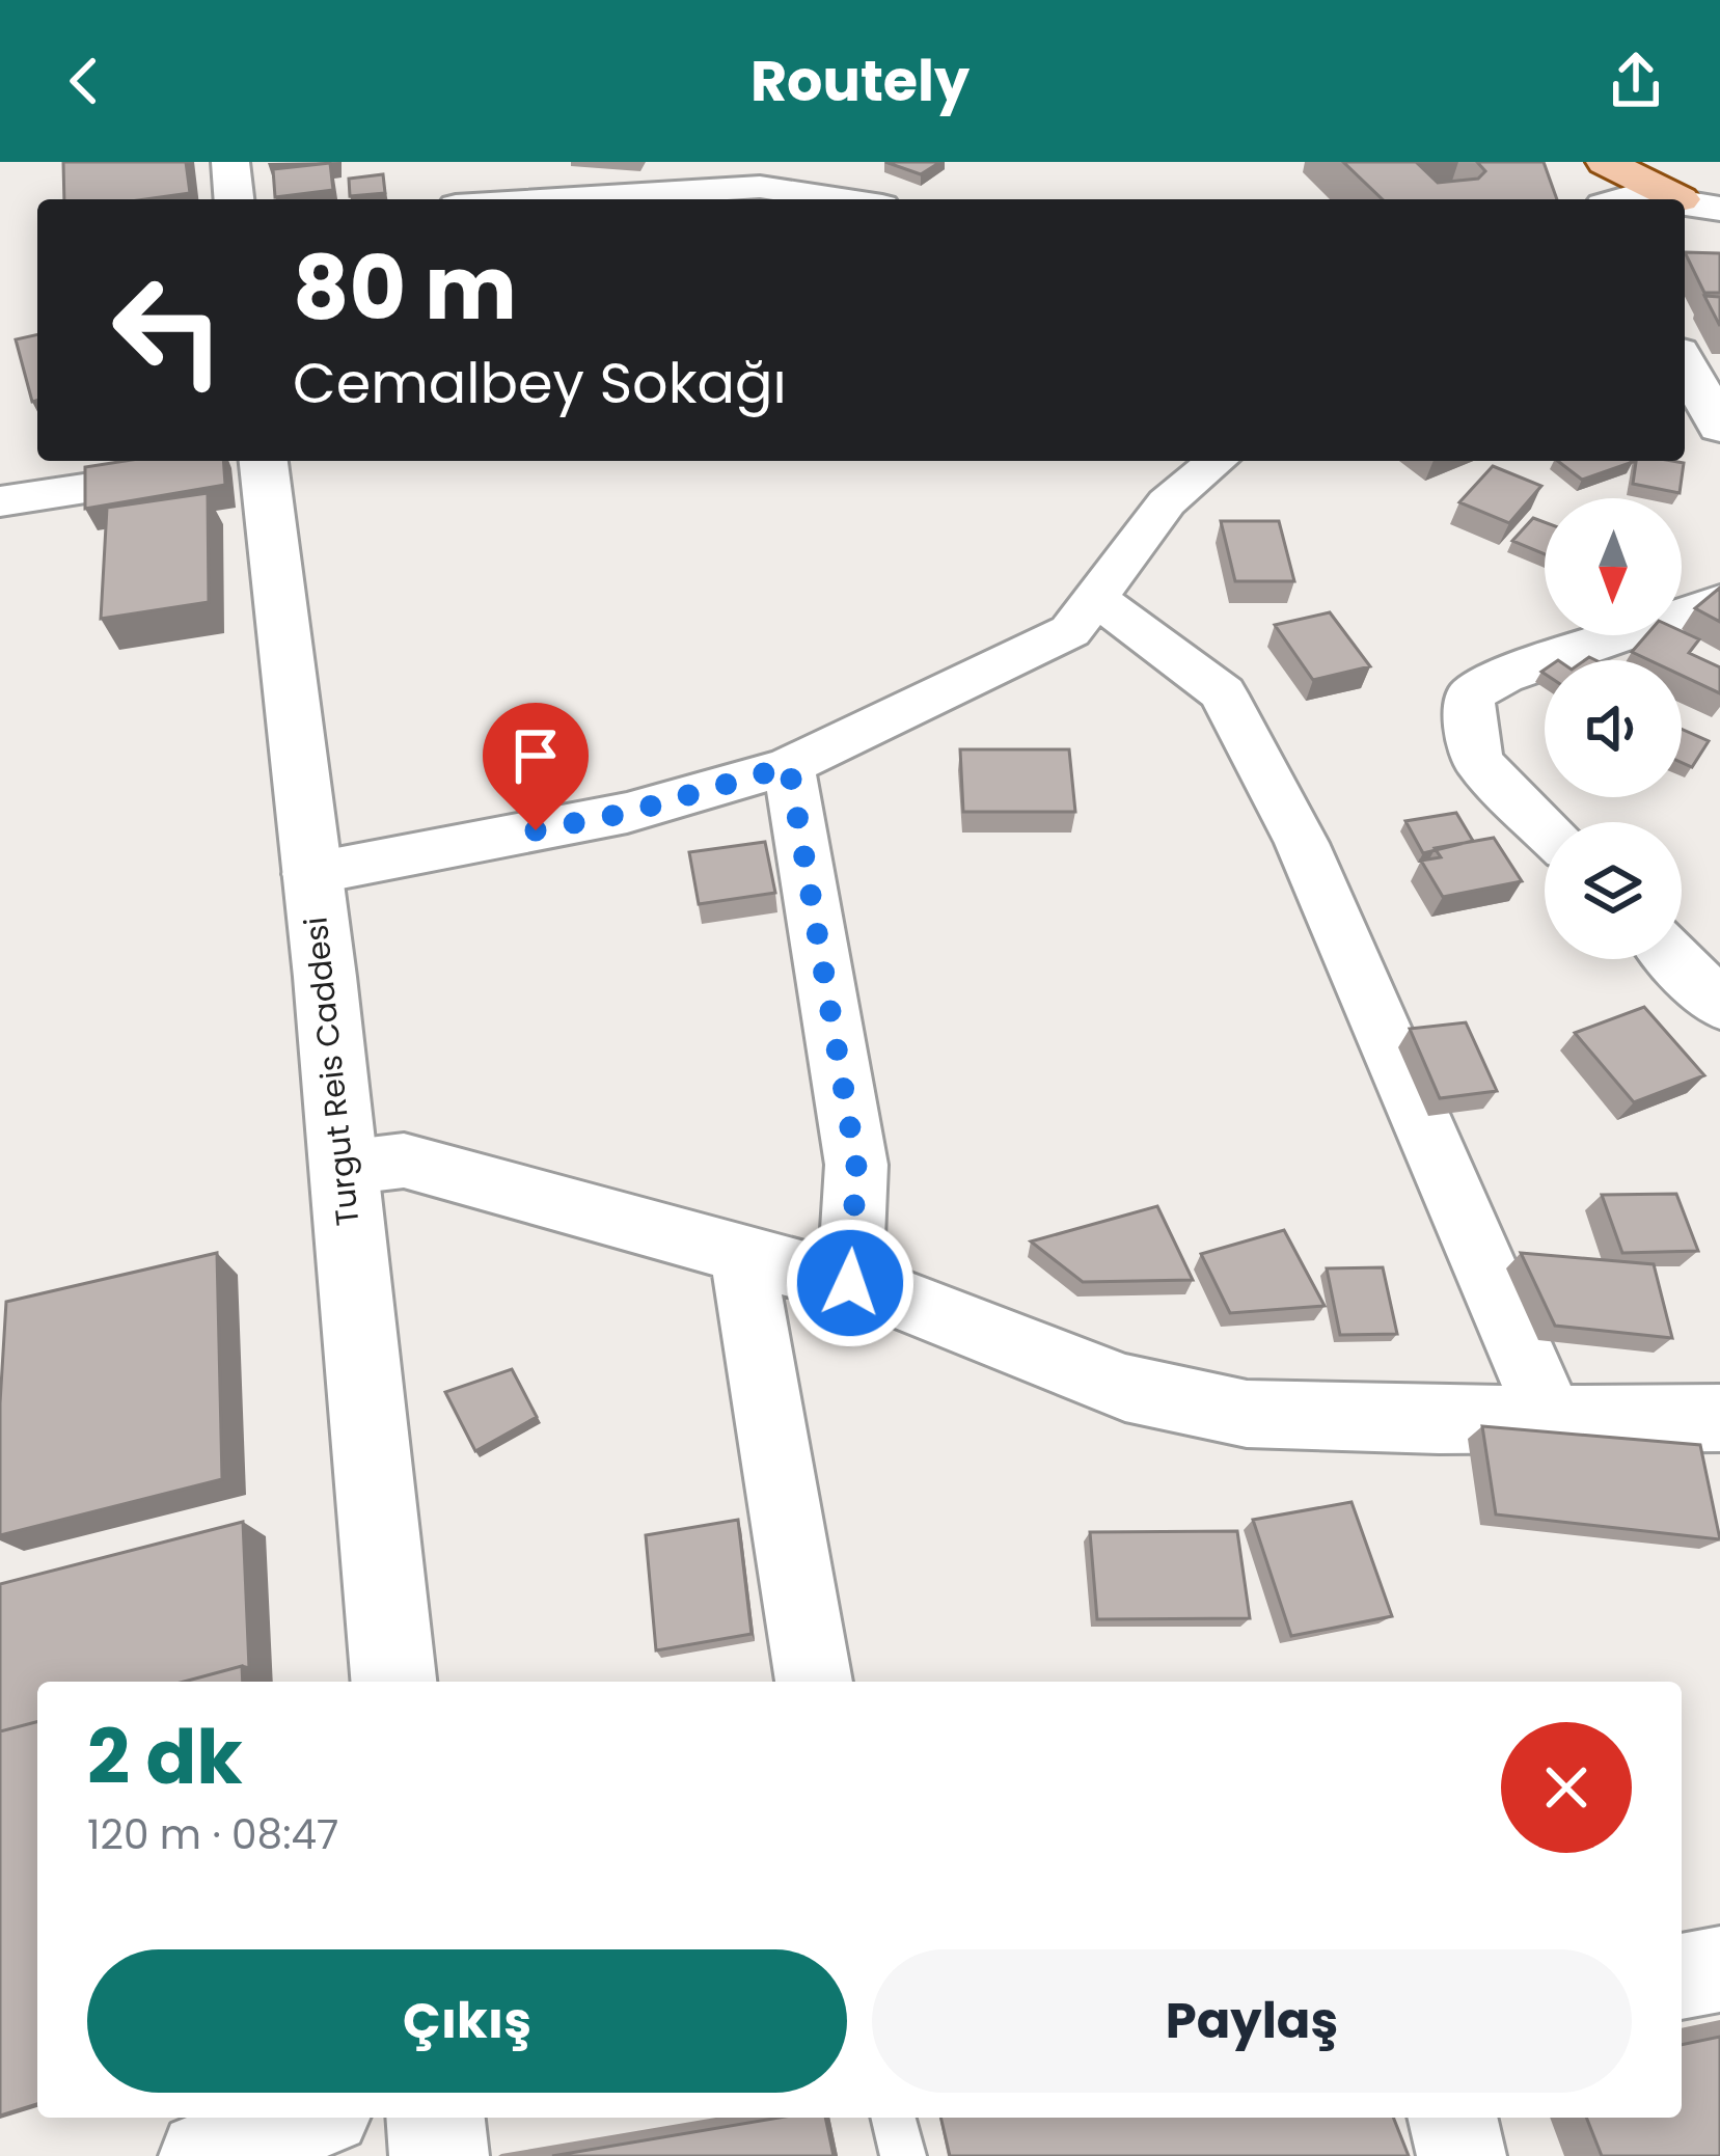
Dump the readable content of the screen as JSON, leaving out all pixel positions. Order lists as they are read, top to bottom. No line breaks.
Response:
{"streets":{"street":["Turgut Reis Caddesi"]},"north":"bottom","page":{"header":"Routely","turn":["80 m","Cemalbey Sokağı"],"heading":["2 dk","120 m · 08:47"],"buttons":["Çıkış","Paylaş"]}}
